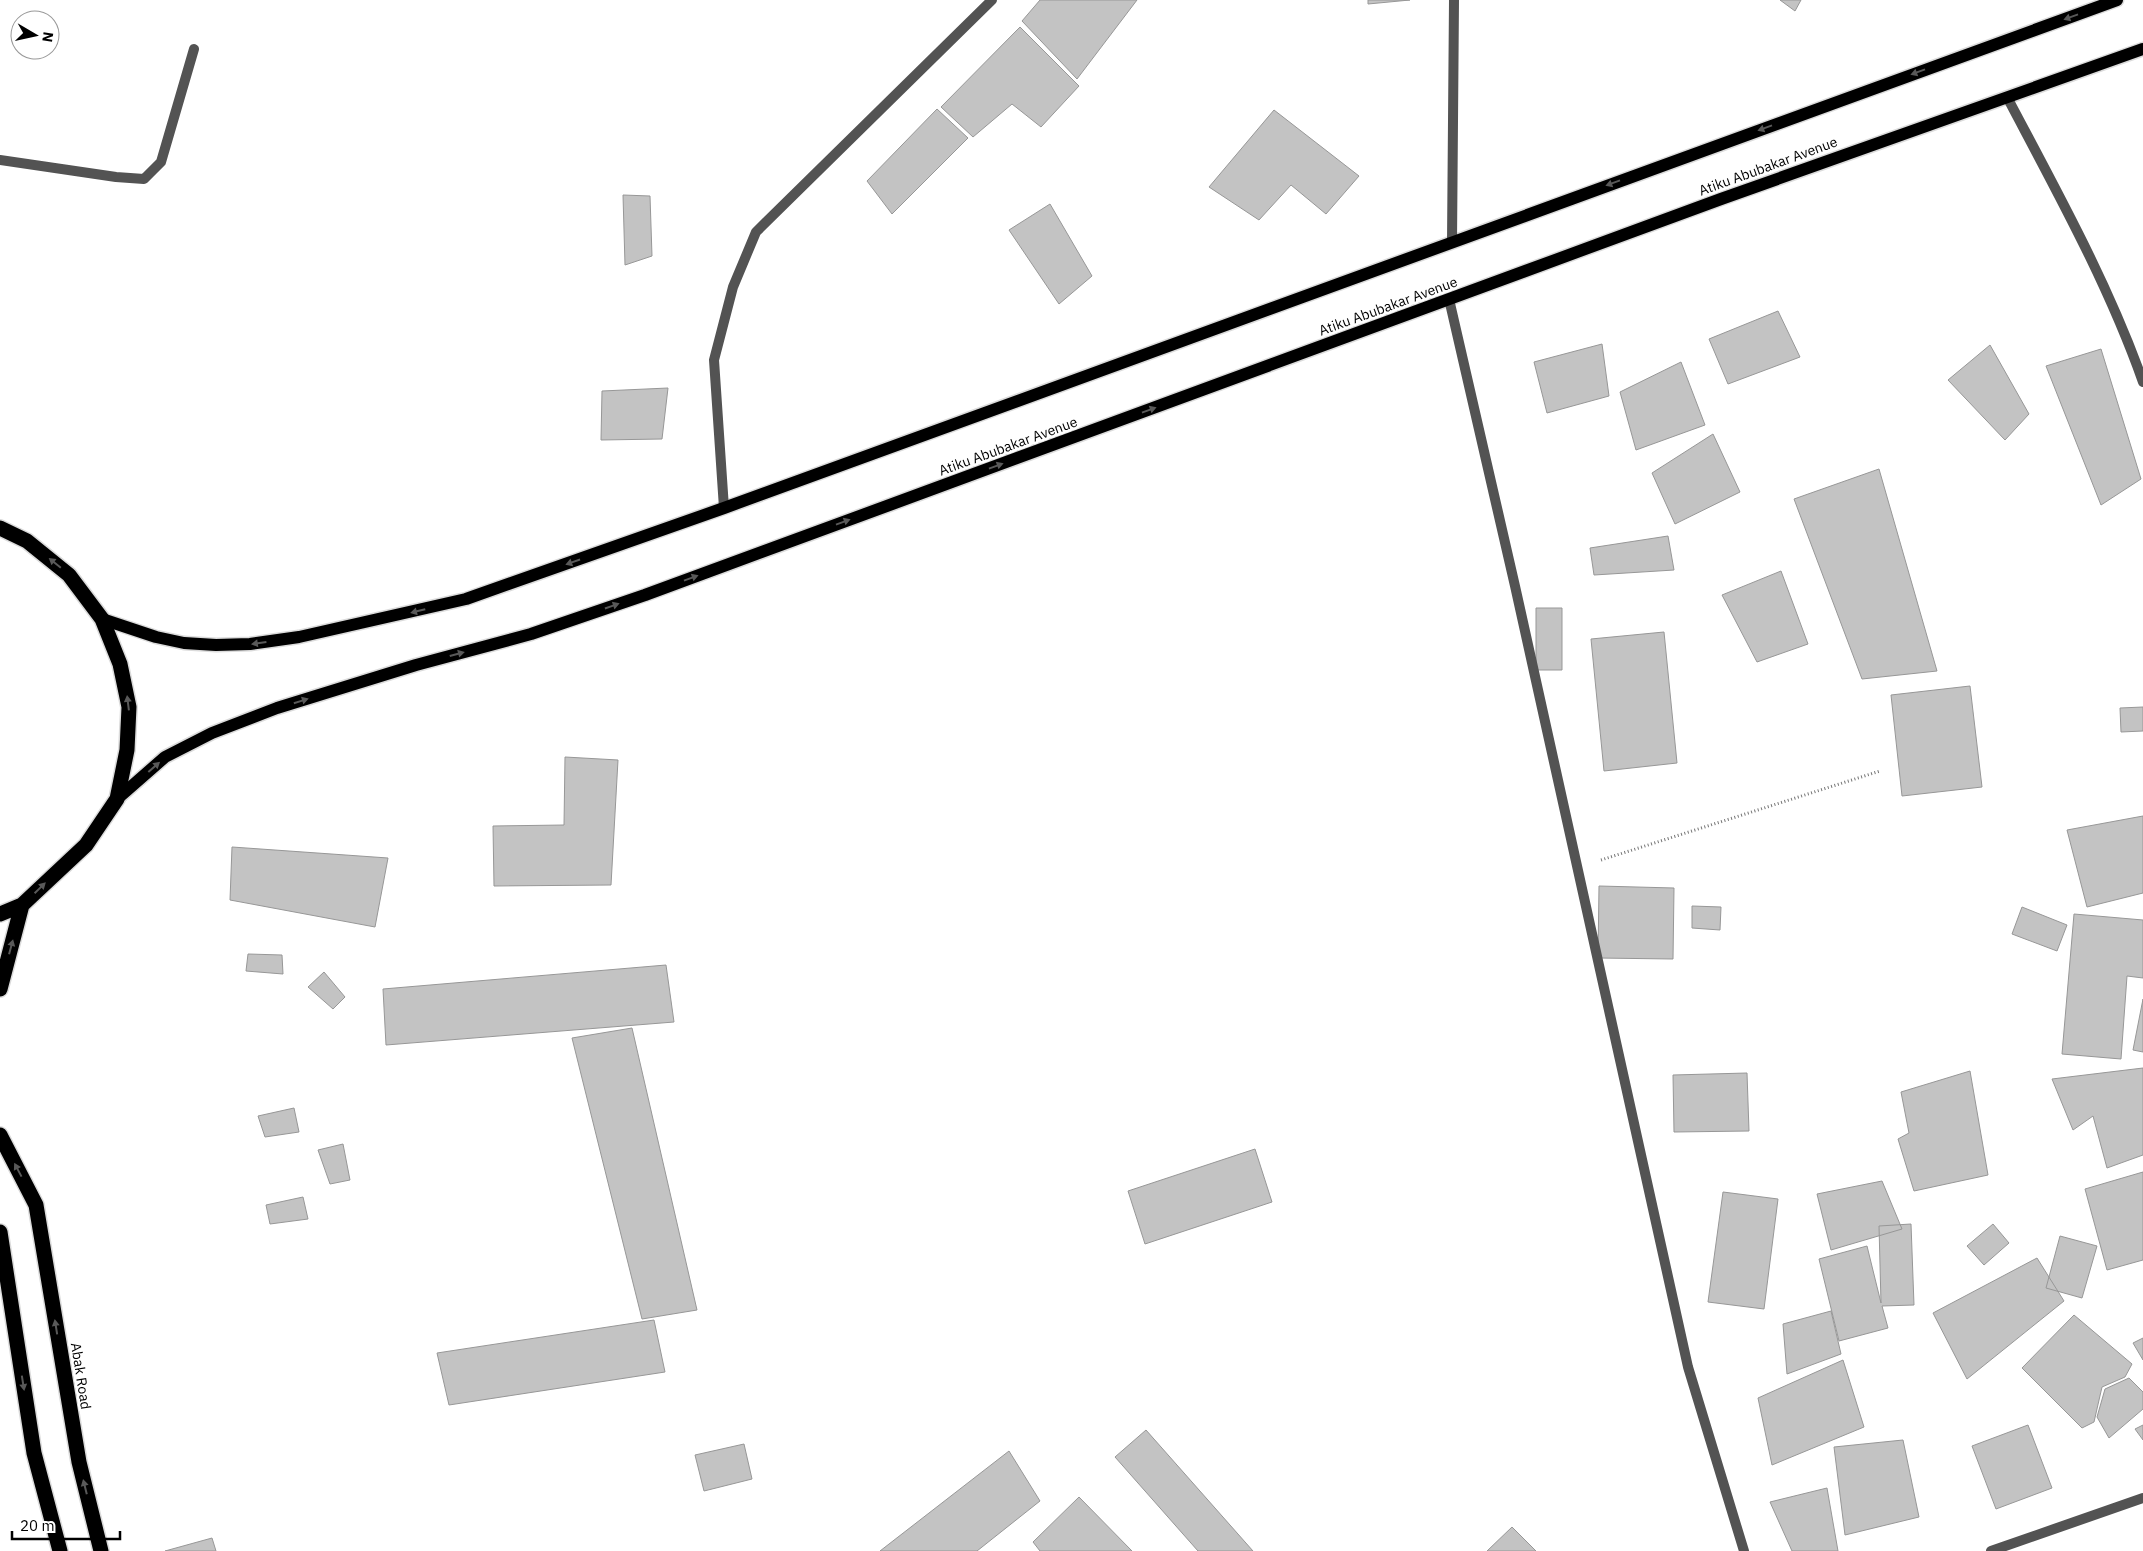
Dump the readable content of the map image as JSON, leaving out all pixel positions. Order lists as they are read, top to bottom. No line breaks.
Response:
{"streets":{"highway":["Abak Road"],"main road":["Atiku Abubakar Avenue"]},"scale_bar":"20 m","north":"right"}
